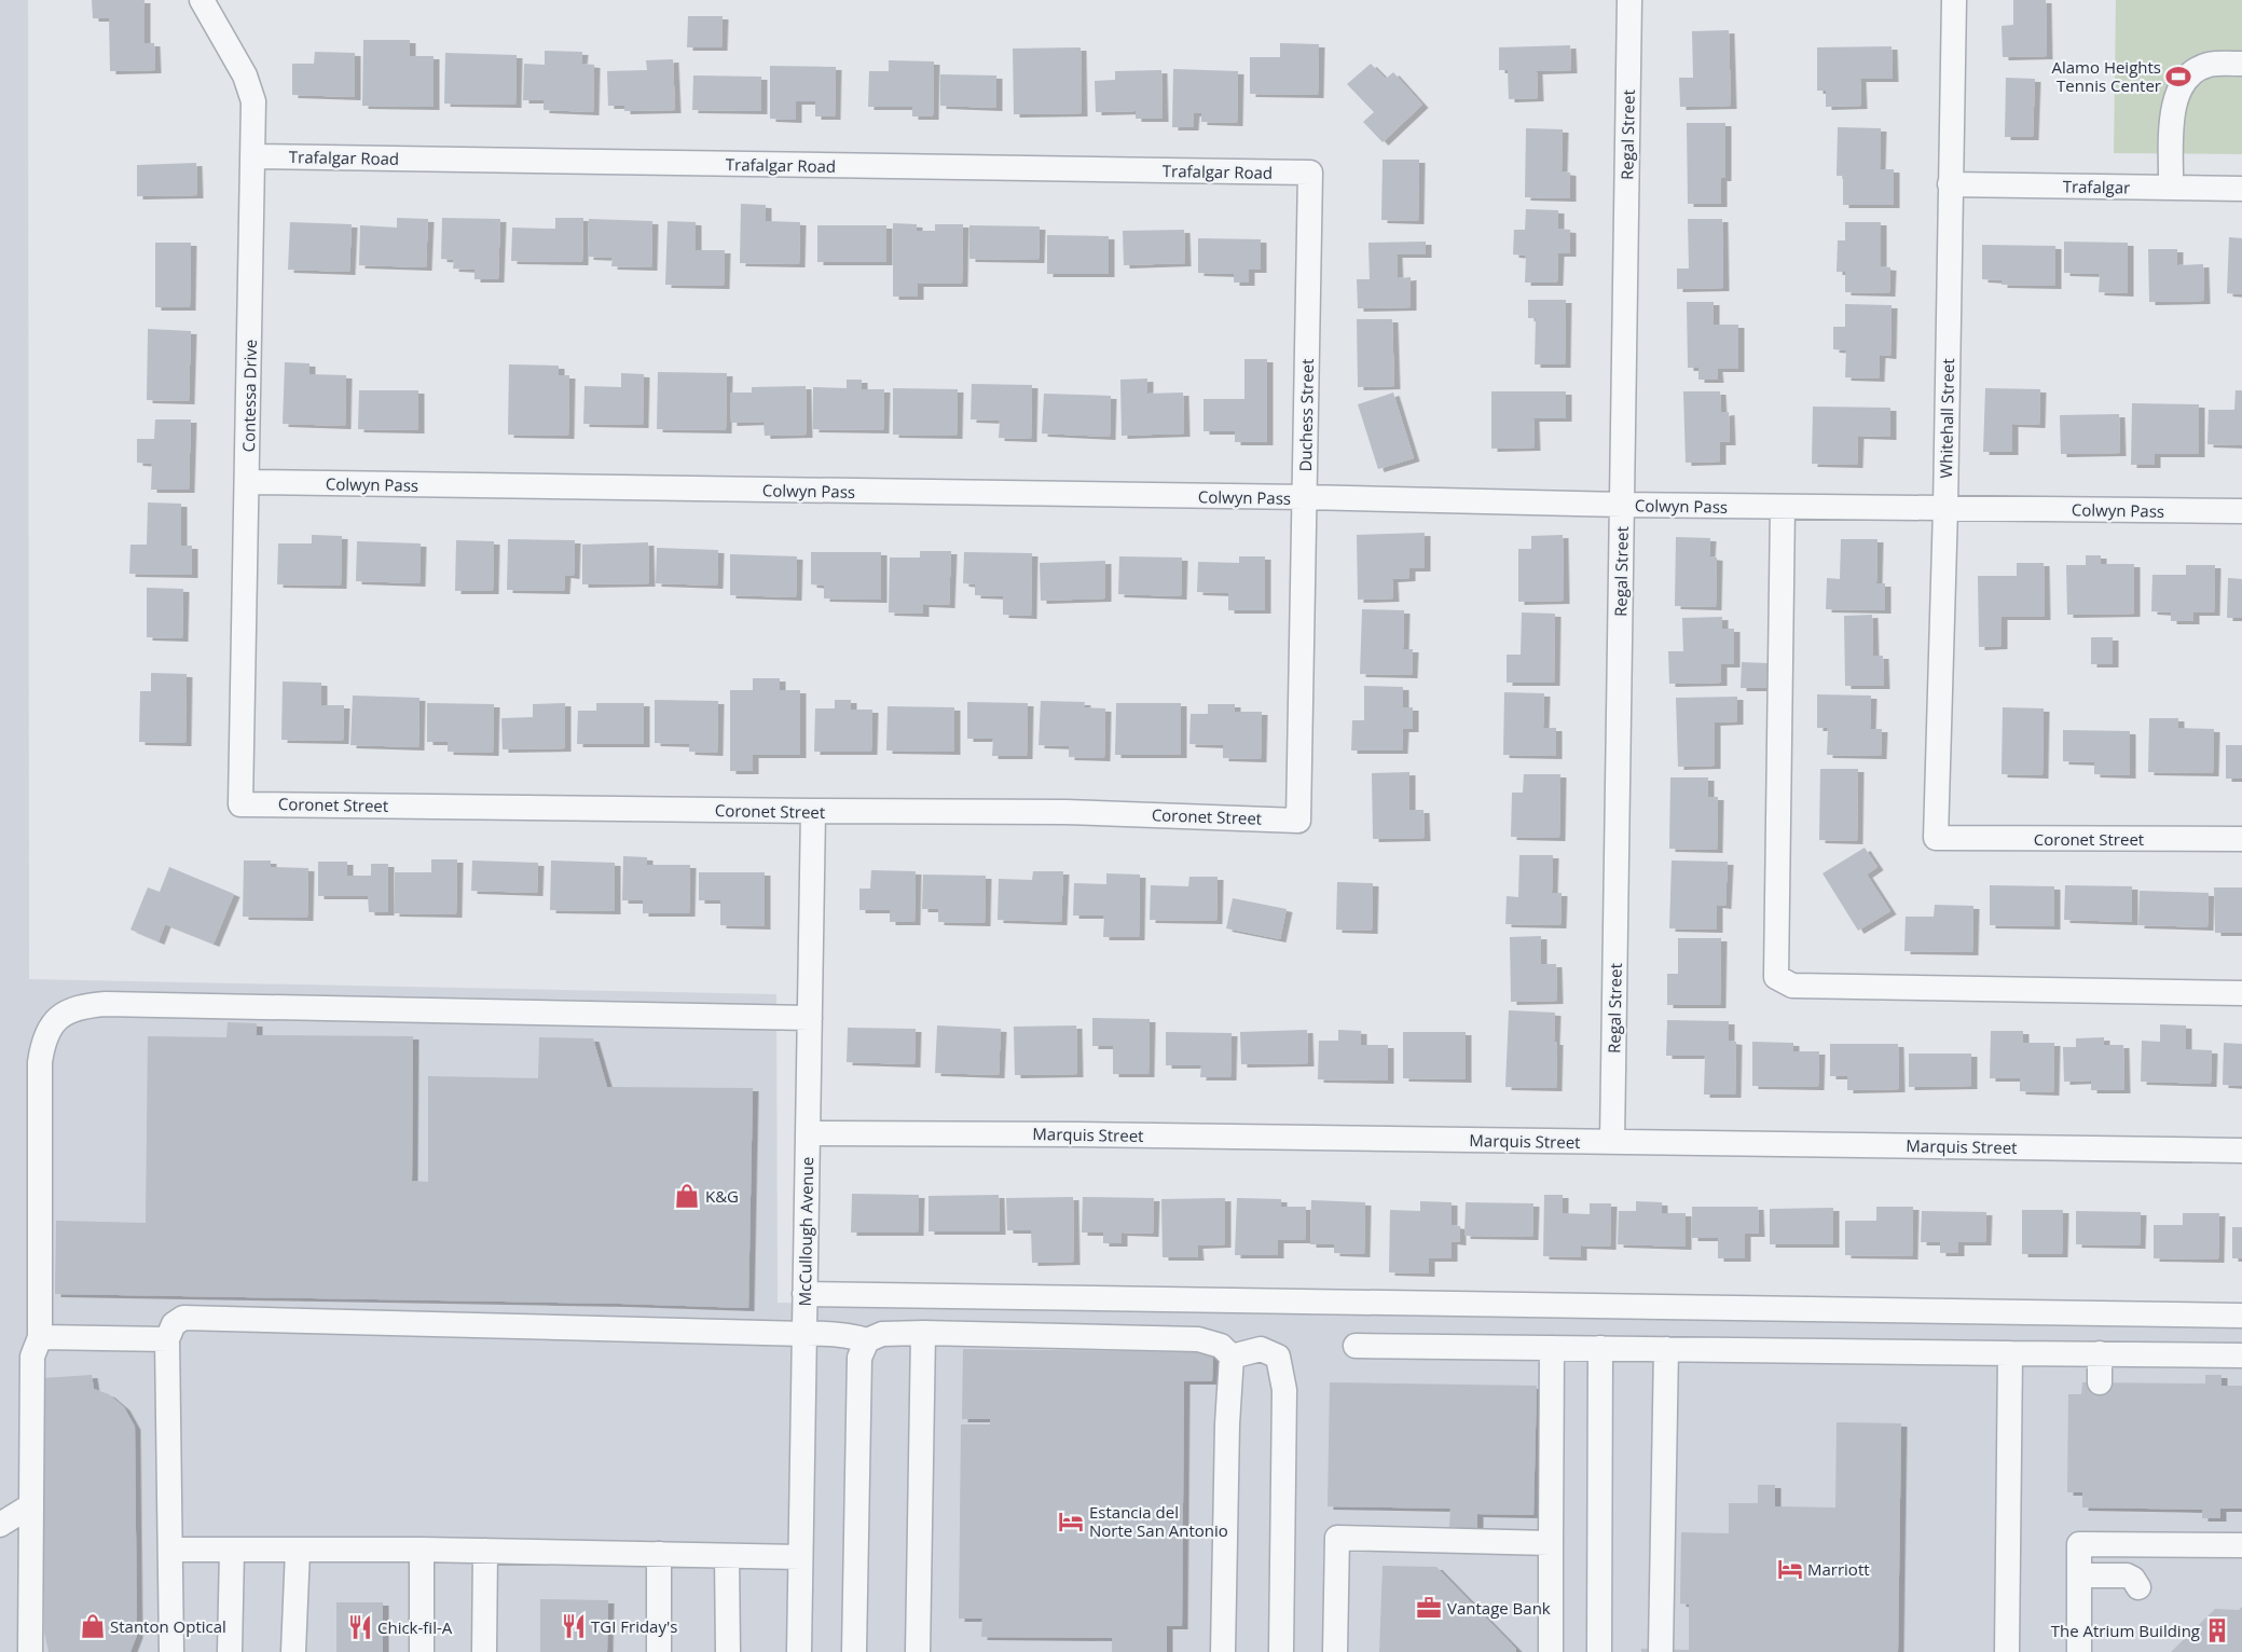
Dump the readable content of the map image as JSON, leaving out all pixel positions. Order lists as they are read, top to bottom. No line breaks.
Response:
{"streets":{"street":["Regal Street","Trafalgar Road","Trafalgar","Contessa Drive","Duchess Street","Whitehall Street","Colwyn Pass","Coronet Street","Marquis Street","McCullough Avenue"]},"crossings":[["Regal Street","Colwyn Pass"],["Regal Street","Marquis Street"],["Trafalgar Road","Contessa Drive"],["Trafalgar Road","Duchess Street"],["Trafalgar","Whitehall Street"],["Contessa Drive","Colwyn Pass"],["Contessa Drive","Coronet Street"],["Duchess Street","Colwyn Pass"],["Duchess Street","Coronet Street"],["Whitehall Street","Colwyn Pass"],["Whitehall Street","Coronet Street"],["Coronet Street","McCullough Avenue"],["Marquis Street","McCullough Avenue"]],"places":{"sports":["Alamo Heights Tennis Center"],"shop":["K&G","Stanton Optical"],"hotel":["Estancia del Norte San Antonio","Marriott"],"office":["Vantage Bank"],"restaurant":["TGI Friday's","Chick-fil-A"],"building":["The Atrium Building"]}}
